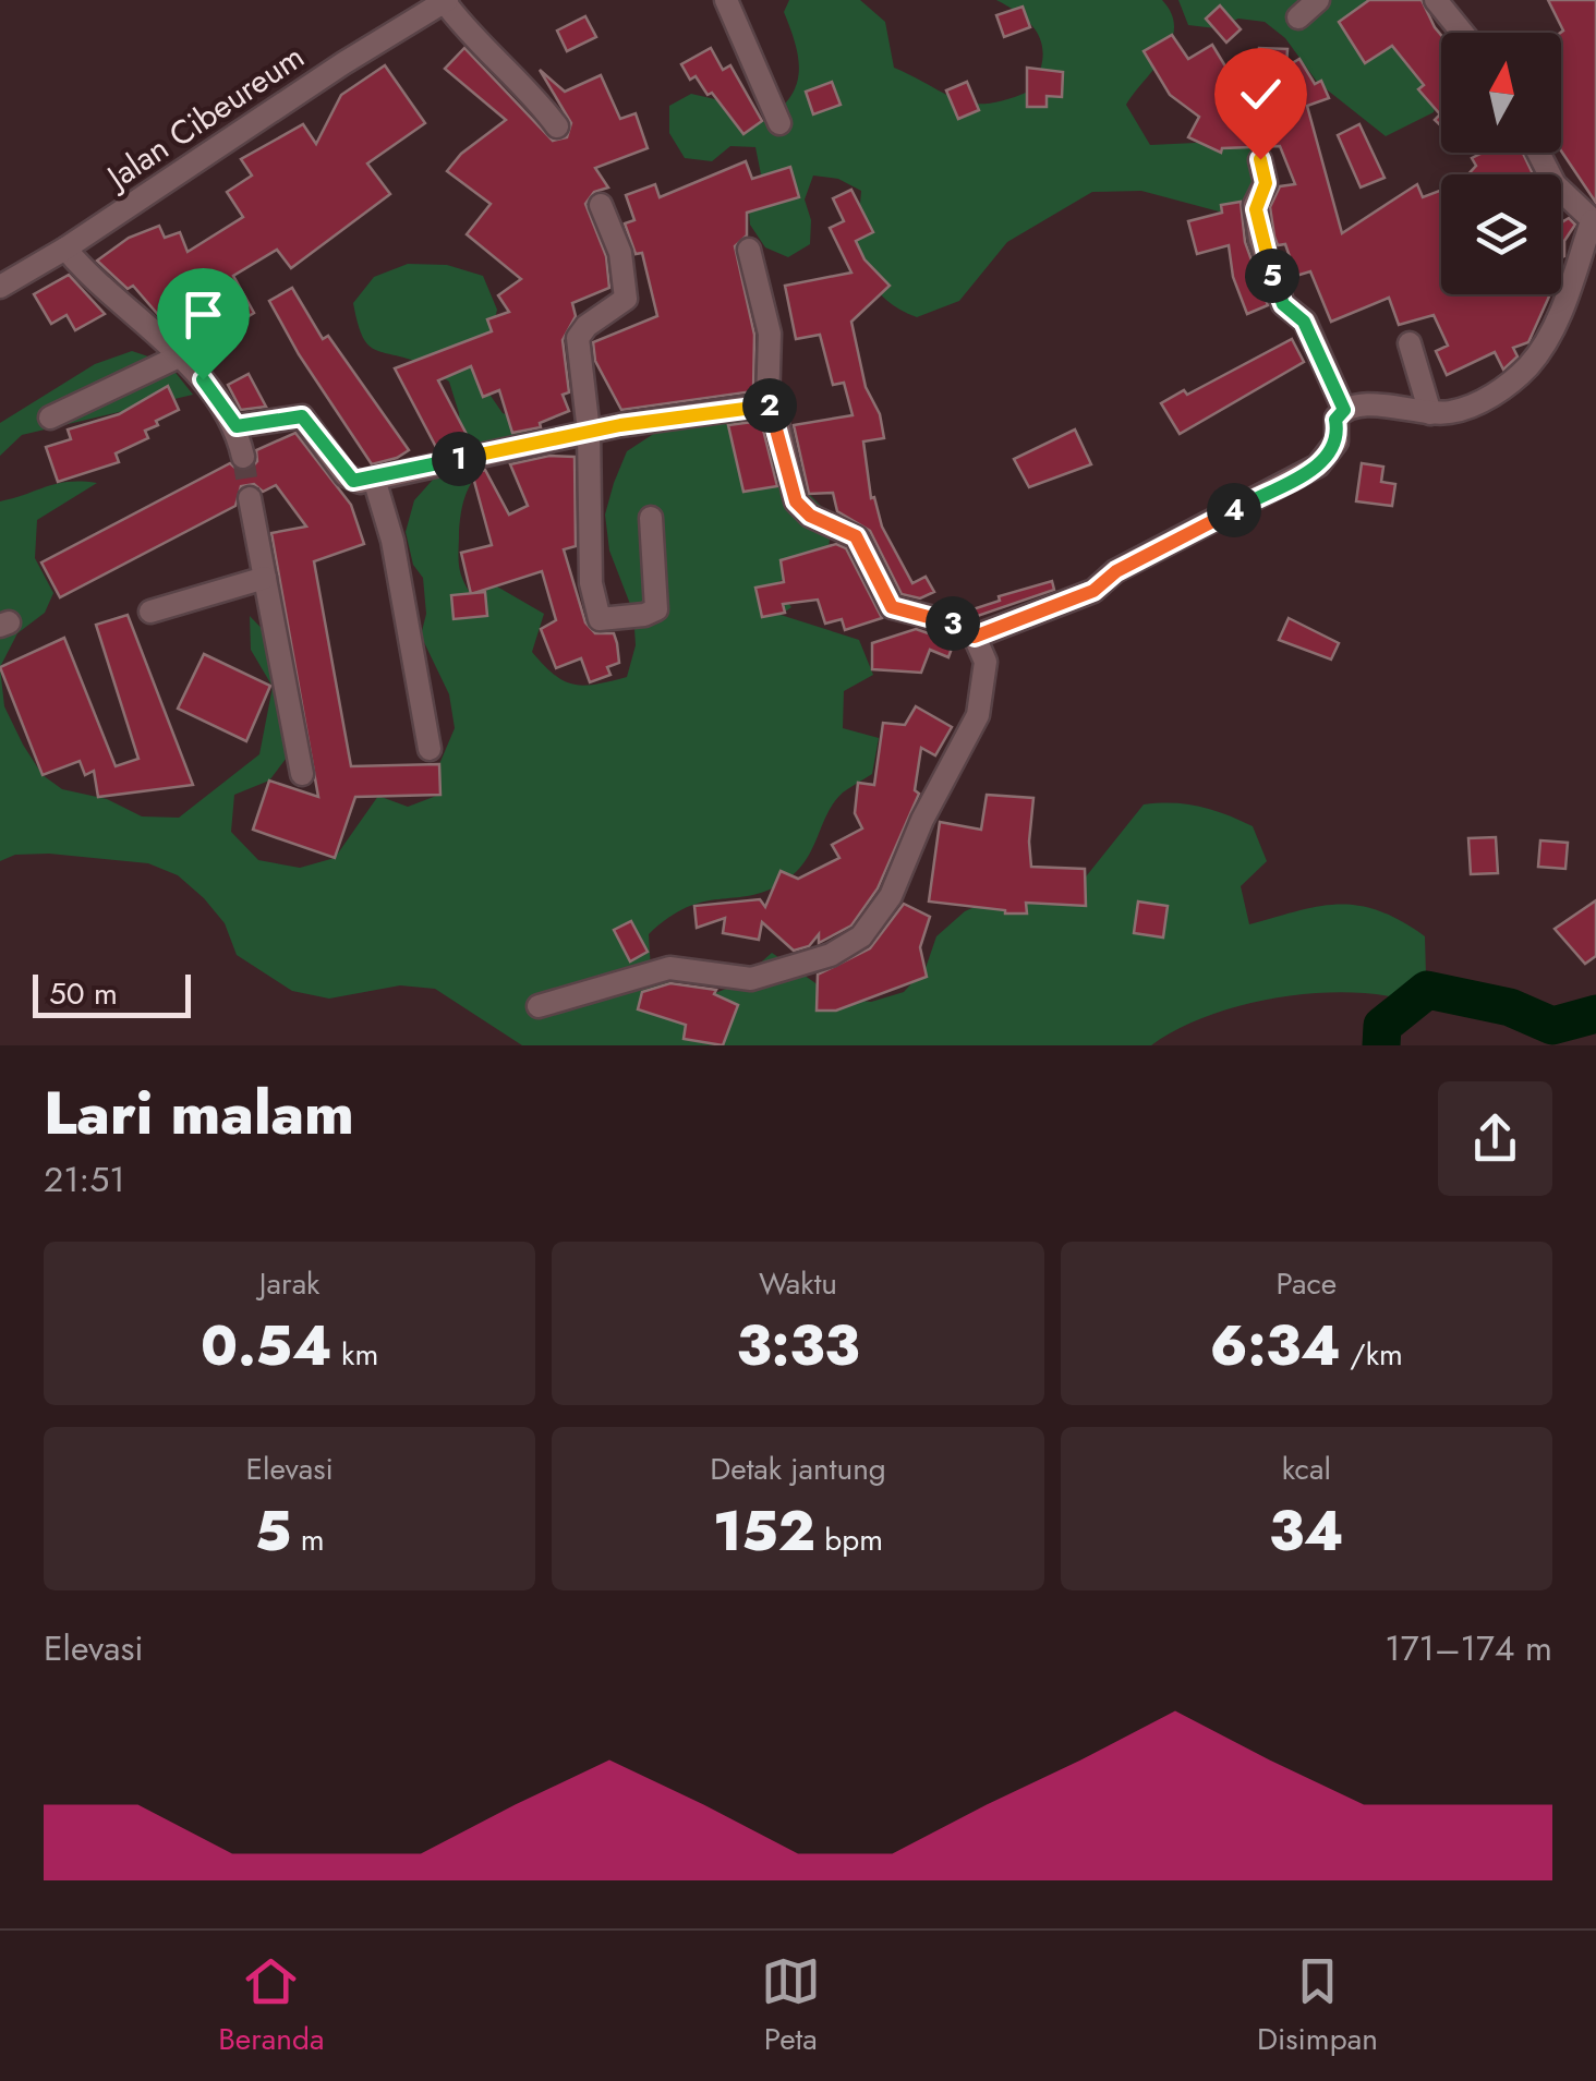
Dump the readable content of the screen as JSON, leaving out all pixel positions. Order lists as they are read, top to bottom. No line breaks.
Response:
{"streets":{"street":["Jalan Cibeureum"]},"scale_bar":"50 m","north":"top","page":{"pins":["5","2","1","4","3"],"scale":"50 m","heading":["Lari malam","21:51"],"stats":[["Jarak","0.54 km"],["Waktu","3:33"],["Pace","6:34 /km"],["Elevasi","5 m"],["Detak jantung","152 bpm"],["kcal","34"]],"chart":["Elevasi","171–174 m"],"tabs":["Beranda","Peta","Disimpan"]}}
